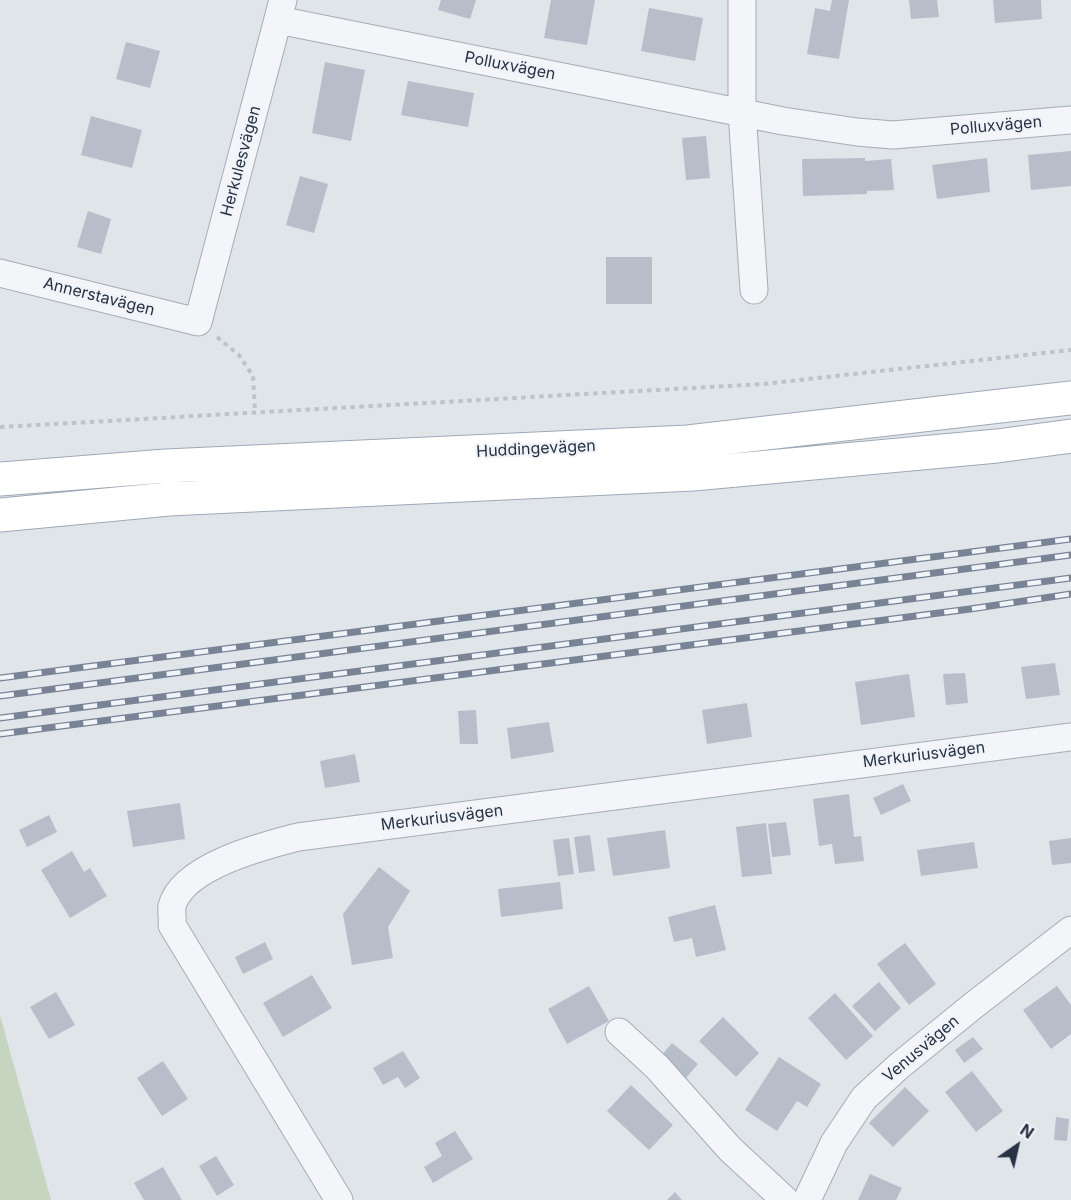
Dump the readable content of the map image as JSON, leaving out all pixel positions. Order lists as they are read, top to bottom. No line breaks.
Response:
{"streets":{"main road":["Huddingevägen"],"street":["Polluxvägen","Herkulesvägen","Annerstavägen","Merkuriusvägen","Venusvägen"]},"crossings":[["Polluxvägen","Herkulesvägen"],["Herkulesvägen","Annerstavägen"]],"north":"top right"}
